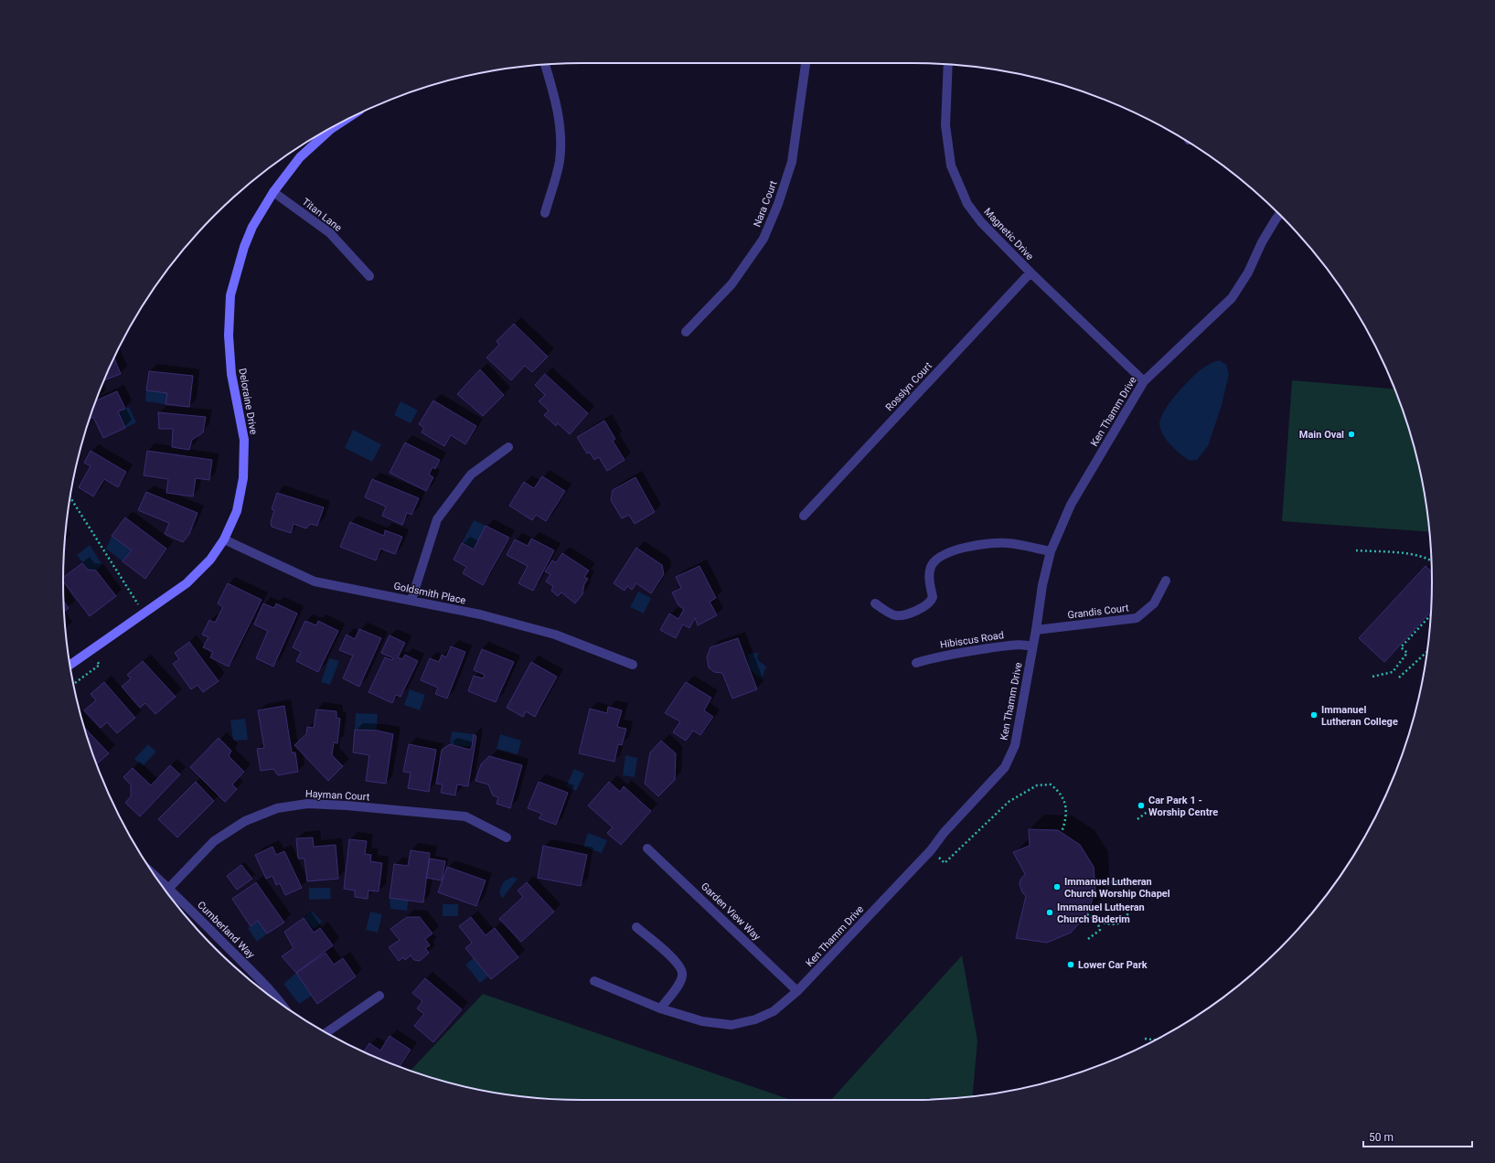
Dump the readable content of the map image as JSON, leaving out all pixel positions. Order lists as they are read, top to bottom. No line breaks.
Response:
{"streets":{"street":["Nara Court","Titan Lane","Magnetic Drive","Rosslyn Court","Deloraine Drive","Ken Thamm Drive","Goldsmith Place","Grandis Court","Hibiscus Road","Hayman Court","Garden View Way","Cumberland Way"]},"crossings":[["Titan Lane","Deloraine Drive"],["Magnetic Drive","Rosslyn Court"],["Magnetic Drive","Ken Thamm Drive"],["Deloraine Drive","Goldsmith Place"],["Ken Thamm Drive","Grandis Court"],["Ken Thamm Drive","Hibiscus Road"],["Ken Thamm Drive","Garden View Way"],["Hayman Court","Cumberland Way"]],"places":["Main Oval","Immanuel Lutheran College","Car Park 1 - Worship Centre","Immanuel Lutheran Church Worship Chapel","Immanuel Lutheran Church Buderim","Lower Car Park"],"scale_bar":"50 m"}
